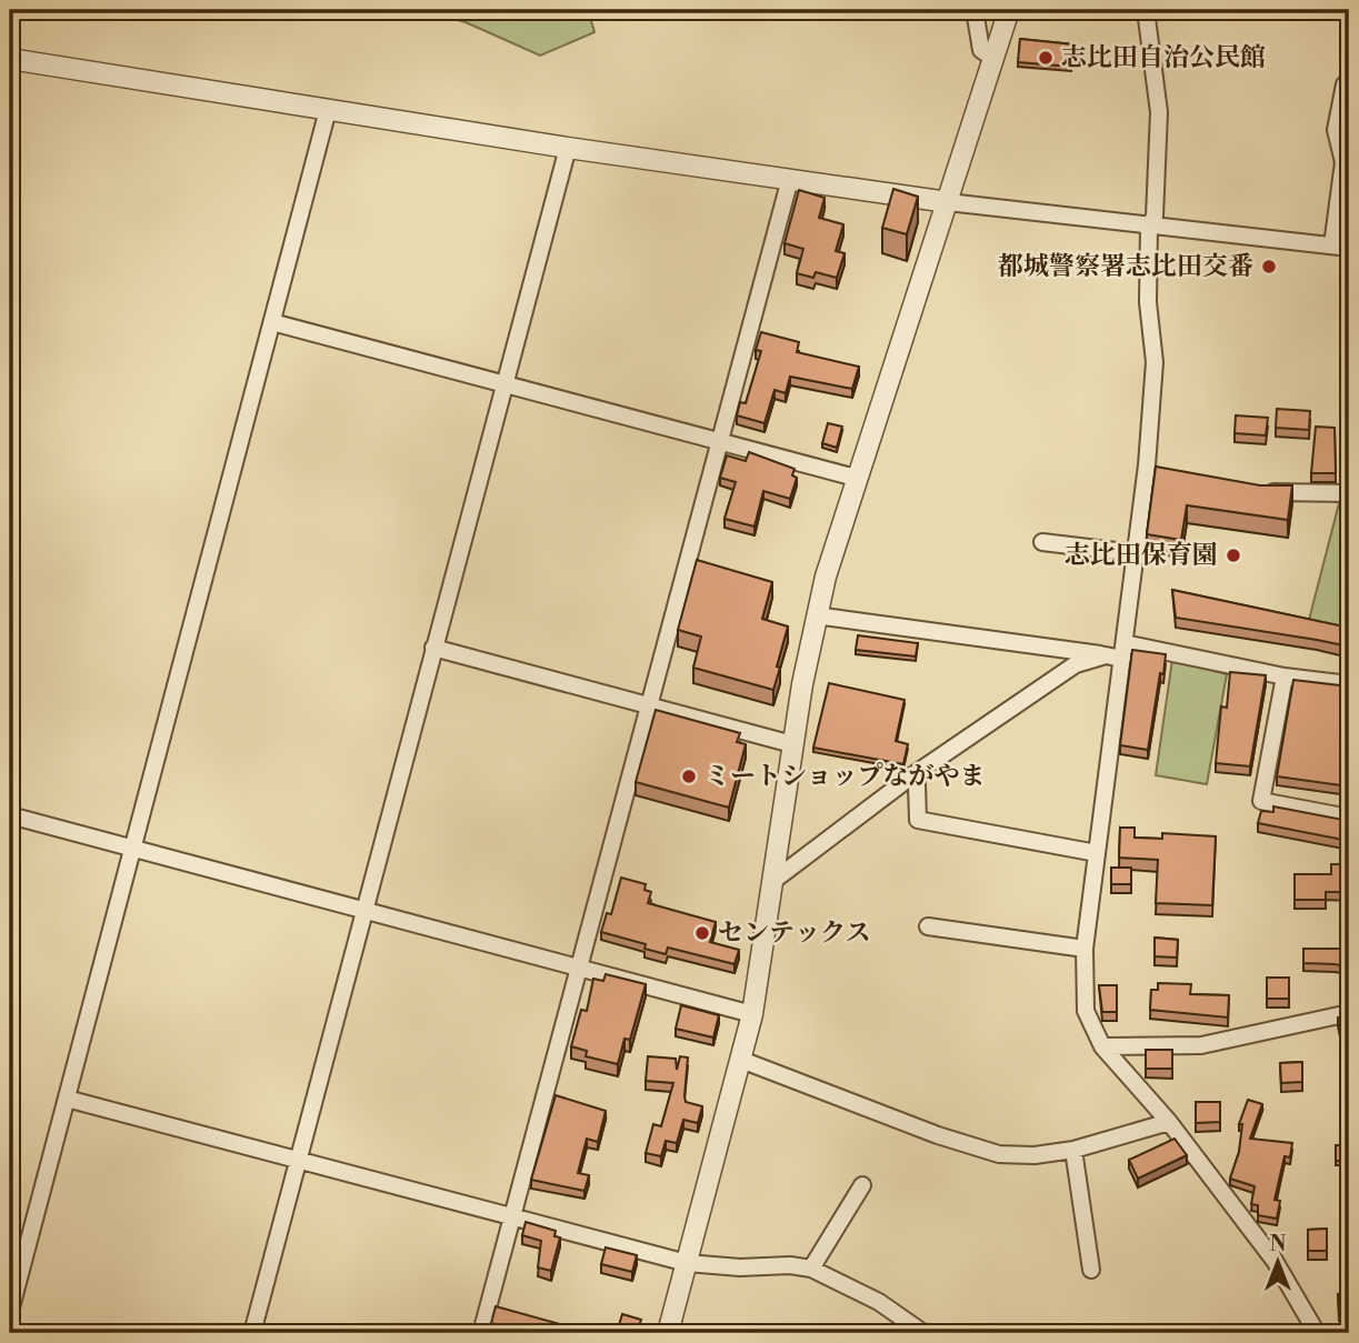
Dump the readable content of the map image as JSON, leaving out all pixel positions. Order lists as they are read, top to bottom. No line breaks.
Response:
{"places":["志比田自治公民館","都城警察署志比田交番","志比田保育園","ミートショップながやま","センテックス"],"north":"top"}
